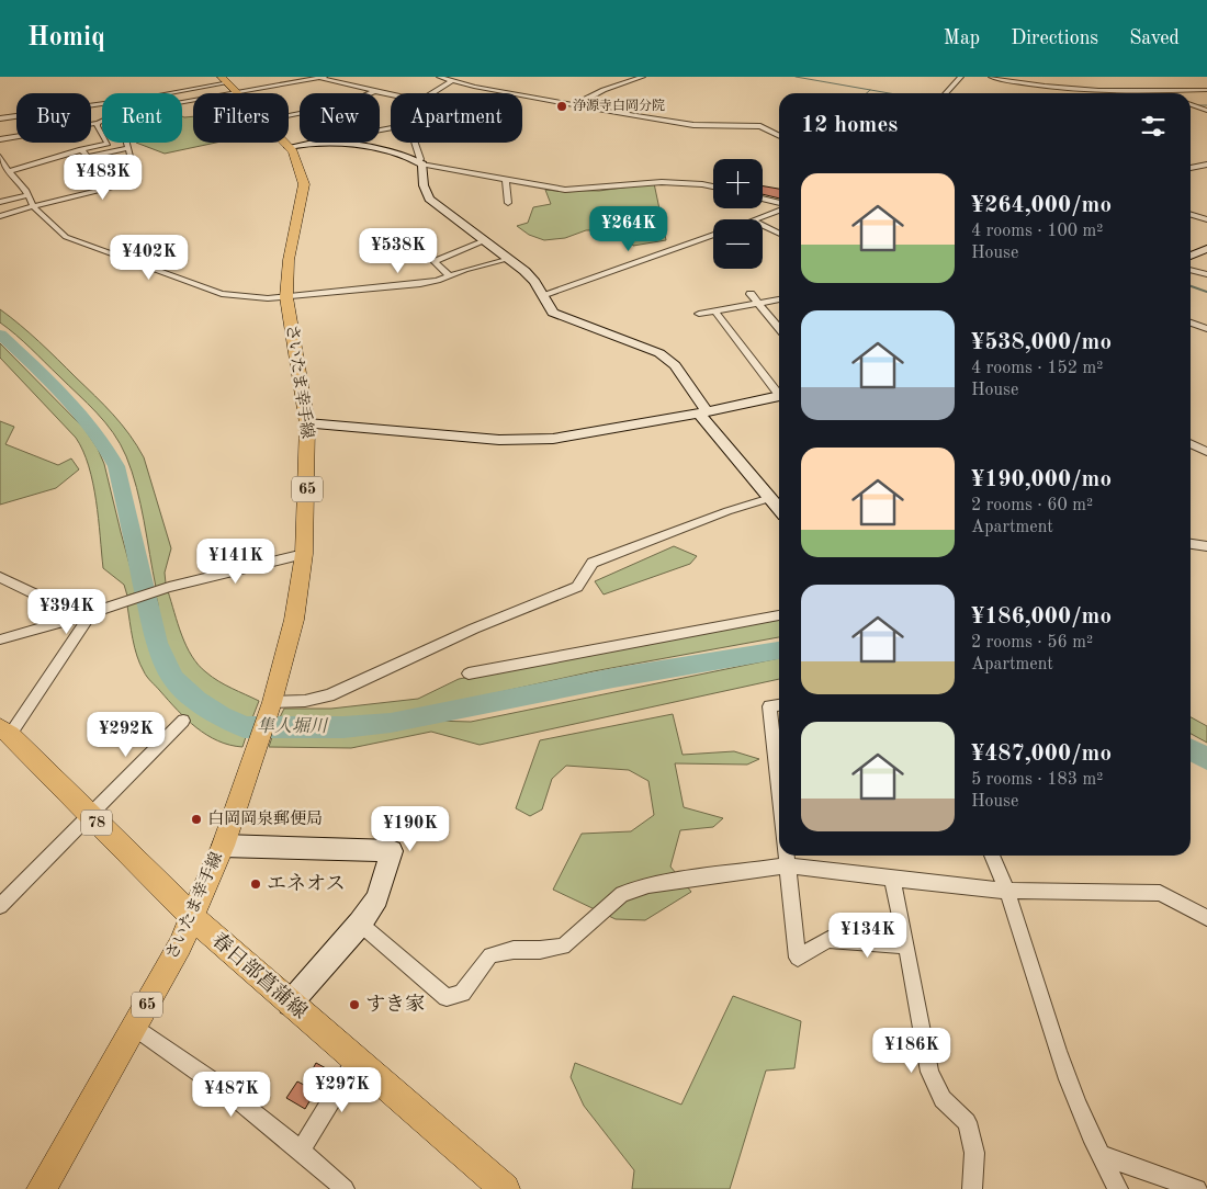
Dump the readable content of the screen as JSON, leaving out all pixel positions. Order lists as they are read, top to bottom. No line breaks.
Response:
{"streets":{"main road":["さいたま幸手線","65","78","春日部菖蒲線"]},"crossings":[["さいたま幸手線","春日部菖蒲線"]],"water":["隼人堀川"],"places":["浄源寺白岡分院","白岡岡泉郵便局","エネオス","すき家"],"page":{"header":"Homiq","nav":["Map","Directions","Saved"],"chip":["Buy","Rent","Filters","New","Apartment"],"heading":"12 homes","price":["¥483K","¥264K","¥538K","¥402K","¥141K","¥394K","¥292K","¥190K","¥134K","¥186K","¥297K","¥487K"],"map_buttons":["+","−"],"list":[{"name":"¥264,000/mo","note":"4 rooms · 100 m² · House"},{"name":"¥538,000/mo","note":"4 rooms · 152 m² · House"},{"name":"¥190,000/mo","note":"2 rooms · 60 m² · Apartment"},{"name":"¥186,000/mo","note":"2 rooms · 56 m² · Apartment"},{"name":"¥487,000/mo","note":"5 rooms · 183 m² · House"}]}}
